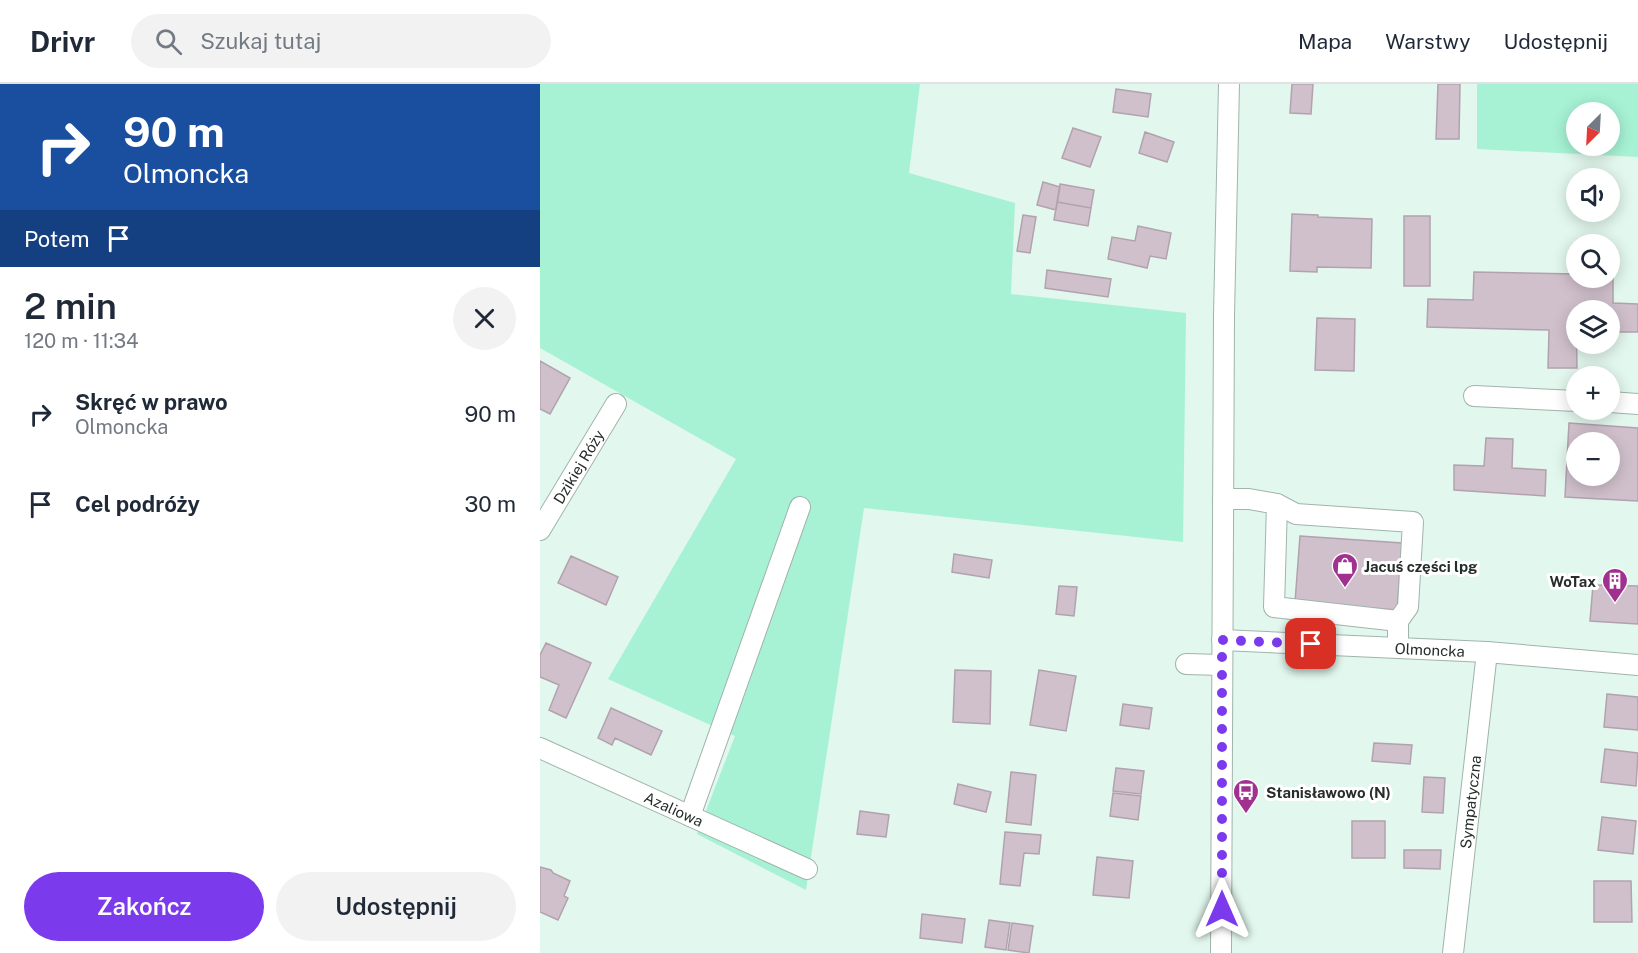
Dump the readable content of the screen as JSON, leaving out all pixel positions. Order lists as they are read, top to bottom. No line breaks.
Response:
{"streets":{"street":["Dzikiej Róży","Olmoncka","Sympatyczna","Azaliowa"]},"crossings":[["Olmoncka","Sympatyczna"]],"places":{"shop":["Jacuś części lpg"],"building":["WoTax"],"bus stop":["Stanisławowo (N)"]},"north":"bottom left","page":{"header":"Drivr","search":"Szukaj tutaj","nav":["Mapa","Warstwy","Udostępnij"],"turn":["90 m","Olmoncka"],"map_buttons":["+","−"],"then":"Potem","heading":["2 min","120 m · 11:34"],"list":[{"name":"Skręć w prawo","note":"Olmoncka","value":"90 m"},{"name":"Cel podróży","value":"30 m"}],"buttons":["Zakończ","Udostępnij"]}}
